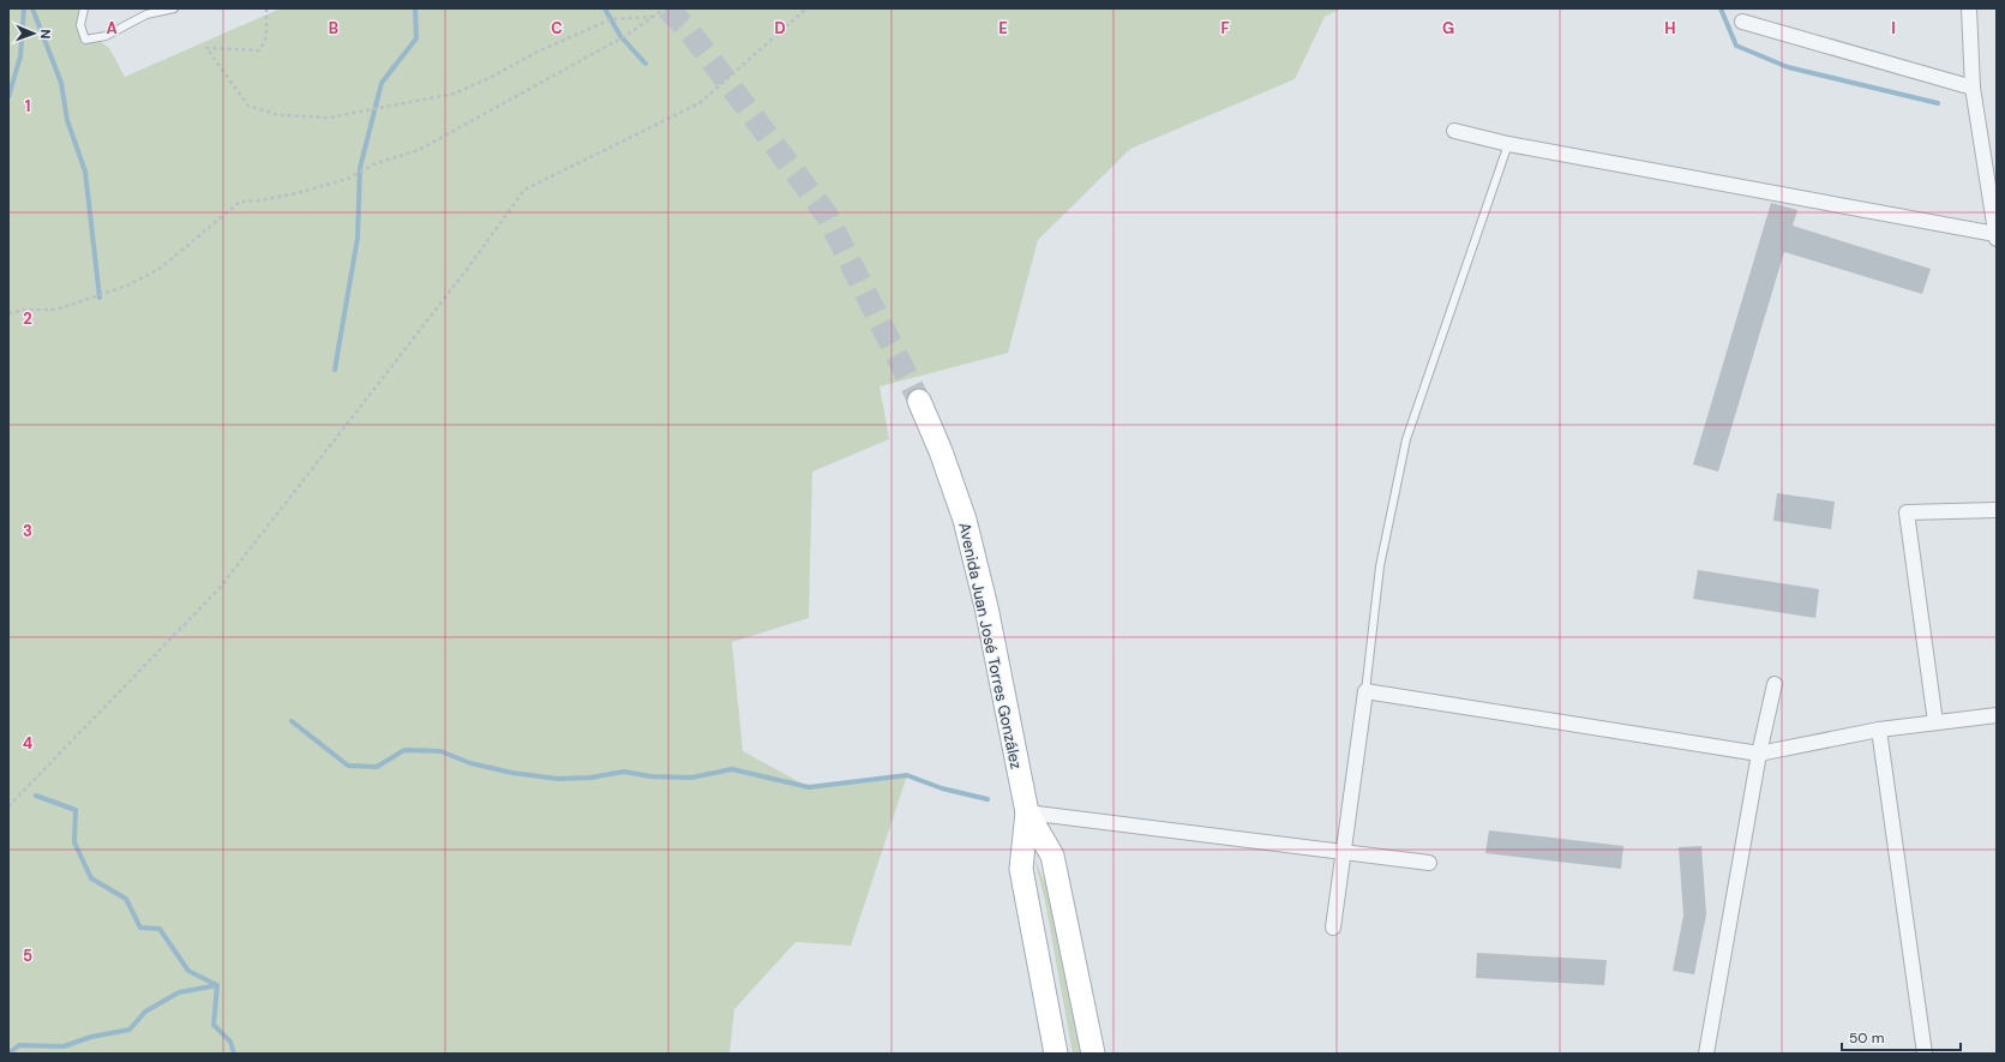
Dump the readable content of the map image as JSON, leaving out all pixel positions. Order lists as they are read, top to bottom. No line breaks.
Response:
{"streets":{"main road":["Avenida Juan José Torres González"]},"scale_bar":"50 m","north":"right","grid":{"columns":["A","B","C","D","E","F","G","H","I"],"rows":["1","2","3","4","5"]}}
